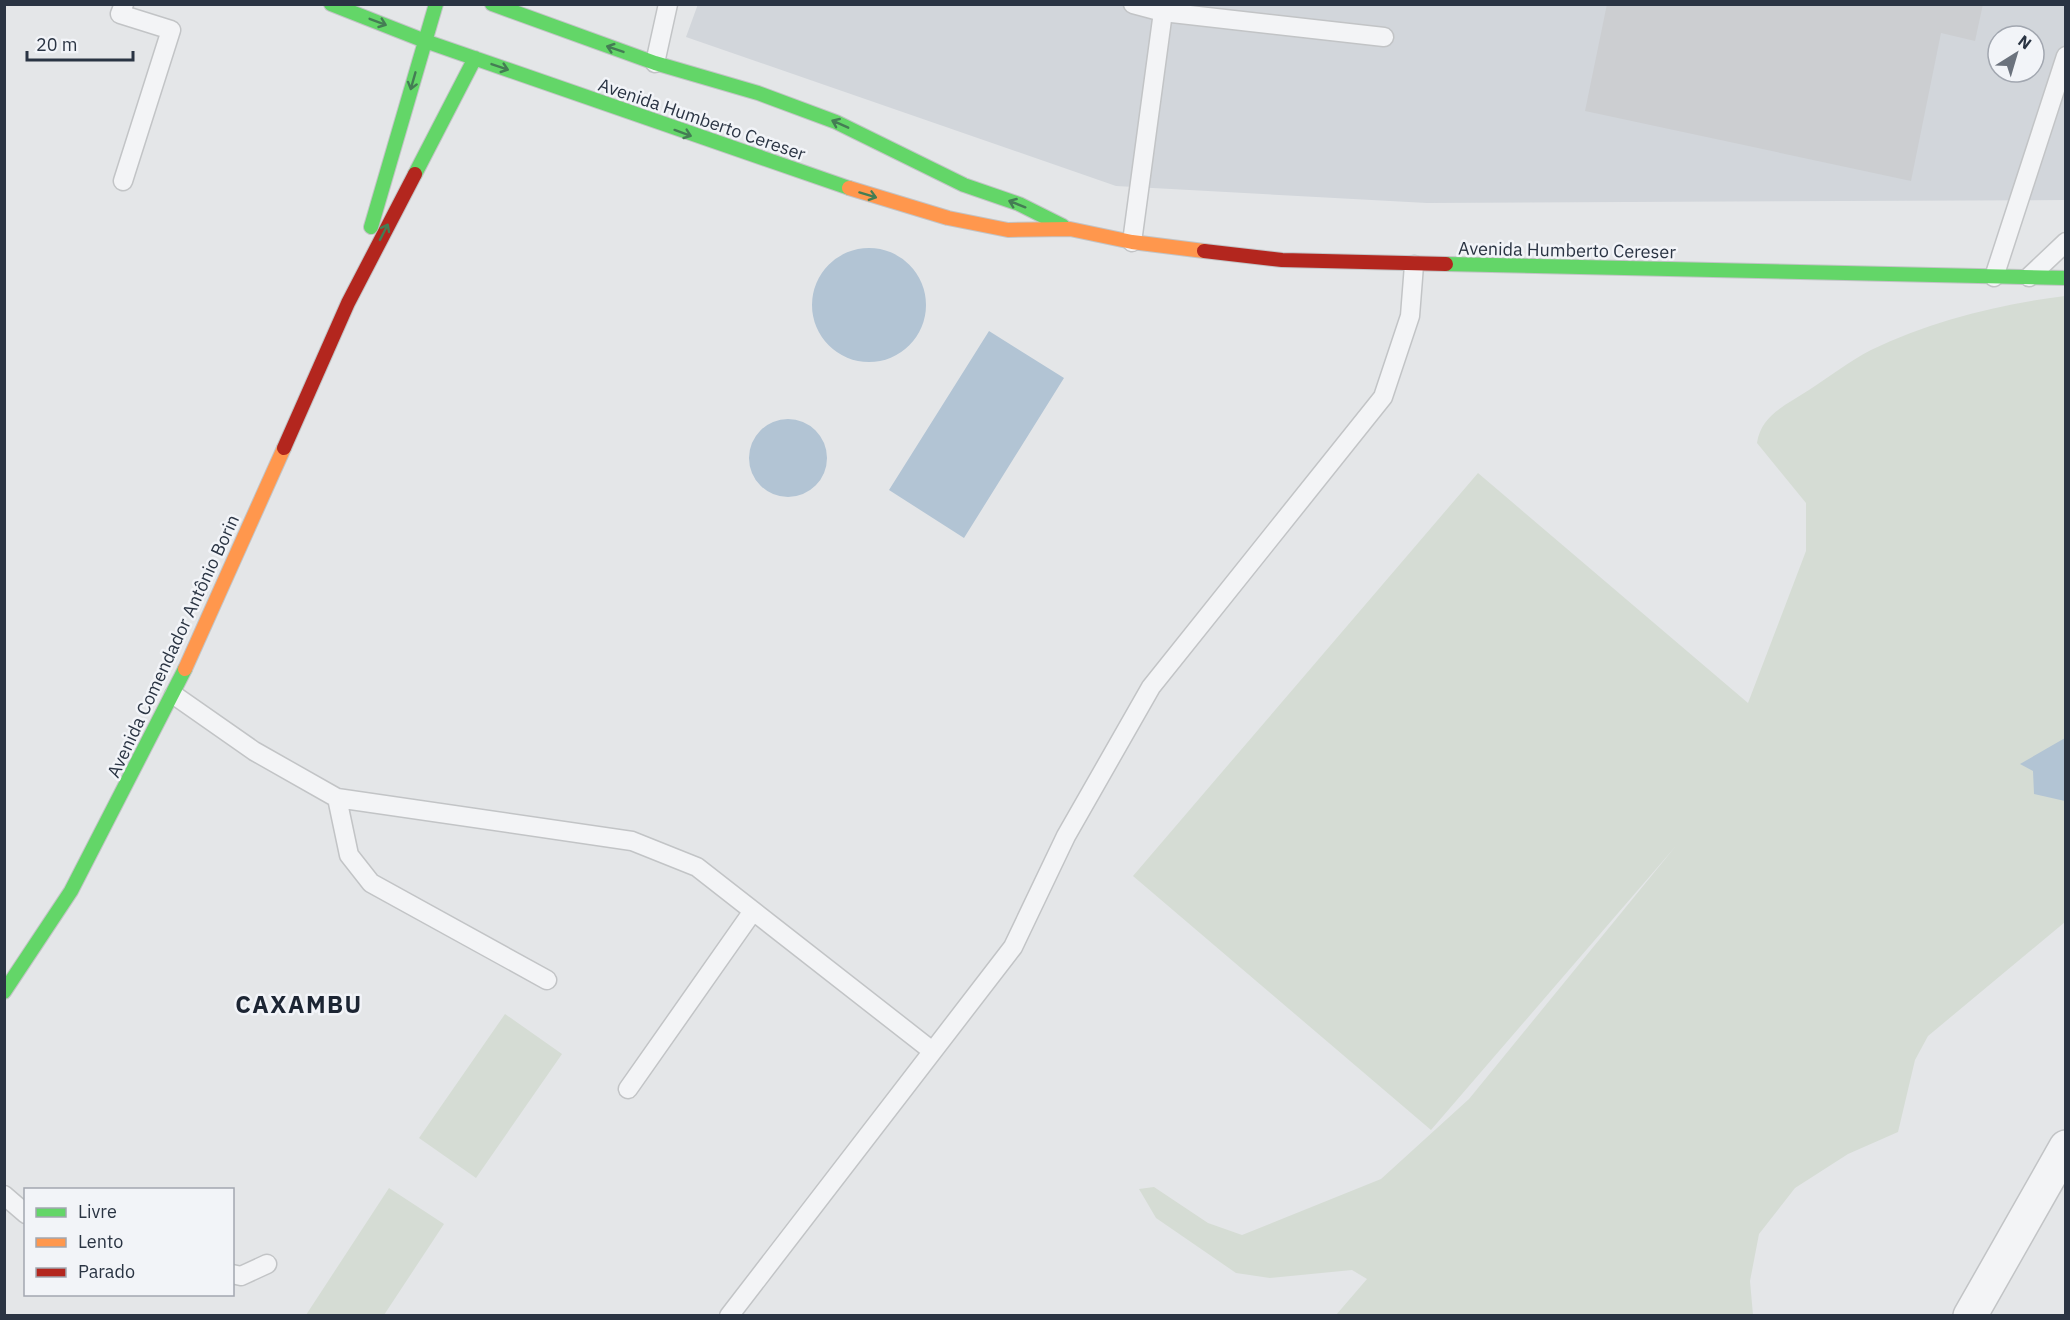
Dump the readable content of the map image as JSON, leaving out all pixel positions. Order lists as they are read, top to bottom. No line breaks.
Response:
{"streets":{"main road":["Avenida Humberto Cereser","Avenida Comendador Antônio Borin"]},"crossings":[["Avenida Humberto Cereser","Avenida Comendador Antônio Borin"]],"districts":["CAXAMBU"],"legend":["Livre","Lento","Parado"],"scale_bar":"20 m","north":"top right"}
